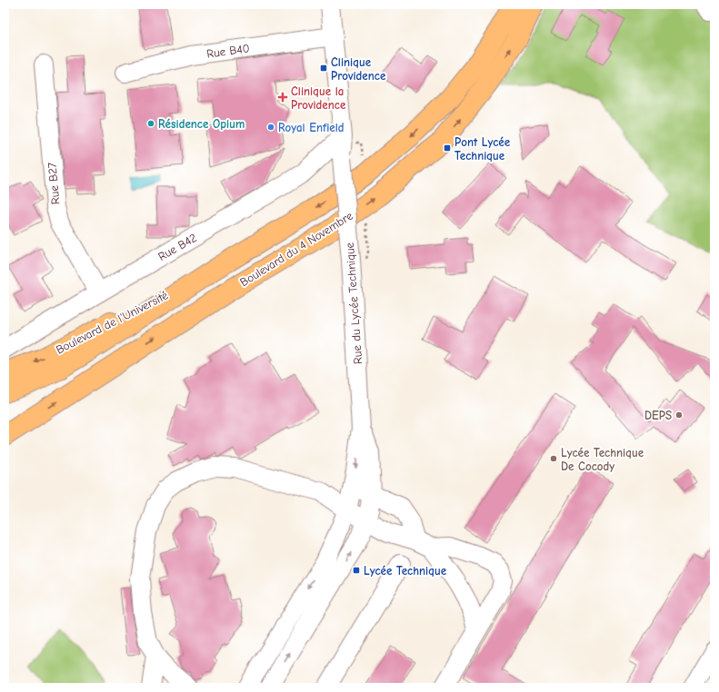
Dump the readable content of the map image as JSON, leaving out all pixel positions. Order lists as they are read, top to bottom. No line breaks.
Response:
{"streets":{"main road":["Boulevard du 4 Novembre","Boulevard de l'Université"],"street":["Rue B40","Rue B27","Rue B42","Rue du Lycée Technique"]},"crossings":[["Rue B40","Rue du Lycée Technique"],["Rue B27","Rue B42"],["Rue B42","Rue du Lycée Technique"],["Boulevard du 4 Novembre","Boulevard de l'Université"]],"one_way":["Boulevard de l'Université"],"places":{"transit":["Clinique Providence","Pont Lycée Technique","Lycée Technique"],"health":["Clinique la Providence"],"other":["Résidence Opium","Royal Enfield","DEPS","Lycée Technique De Cocody"]}}
